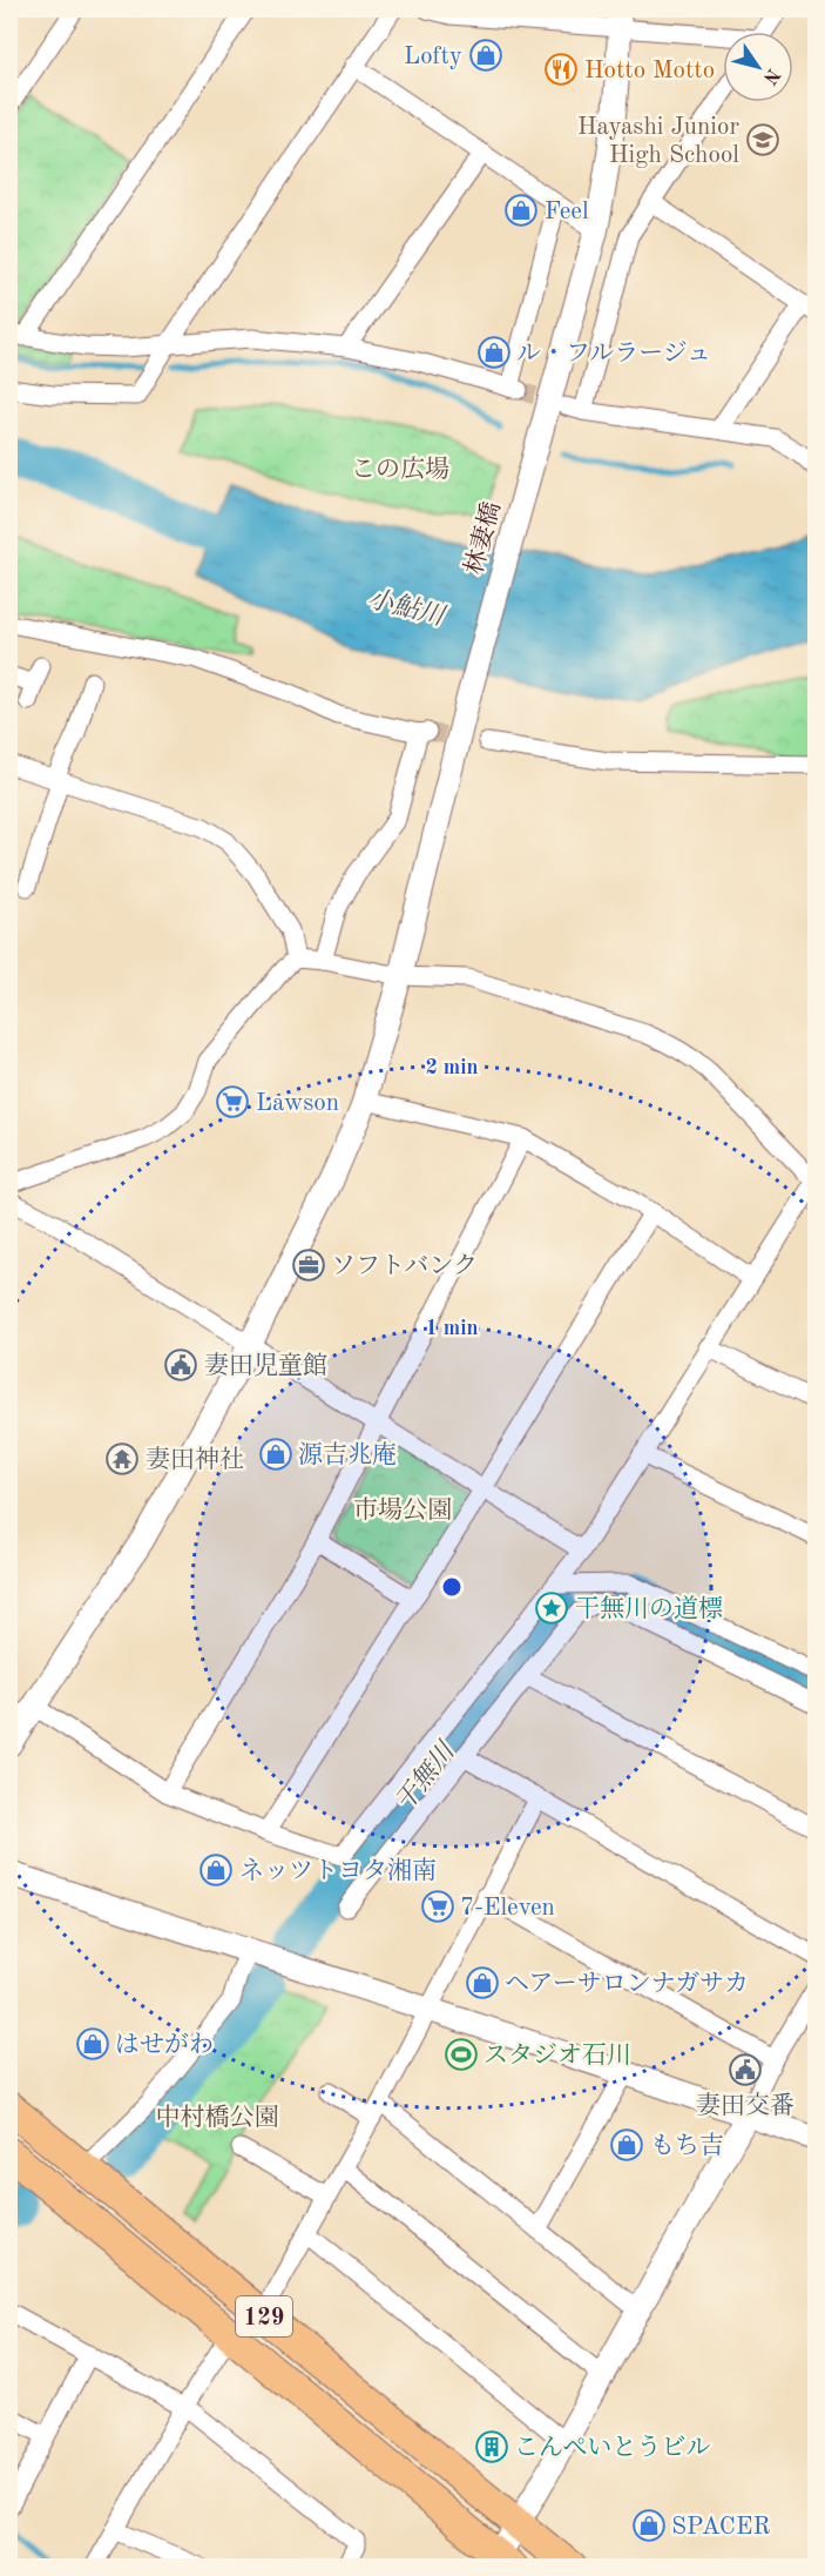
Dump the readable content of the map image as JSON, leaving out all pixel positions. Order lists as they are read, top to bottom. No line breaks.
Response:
{"streets":{"highway":["129"],"street":["林妻橋"]},"water":["小鮎川","干無川"],"parks":["この広場","市場公園","中村橋公園"],"places":{"shop":["Lofty","Feel","ル・フルラージュ","源吉兆庵","ネッツトヨタ湘南","ヘアーサロンナガサカ","はせがわ","もち吉","SPACER"],"restaurant":["Hotto Motto"],"school or university":["Hayashi Junior High School"],"supermarket":["Lawson","7-Eleven"],"office":["ソフトバンク"],"public building":["妻田児童館","妻田交番"],"temple":["妻田神社"],"place":["干無川の道標"],"sports":["スタジオ石川"],"building":["こんぺいとうビル"]},"north":"bottom right","rings":["2 min","1 min"]}
